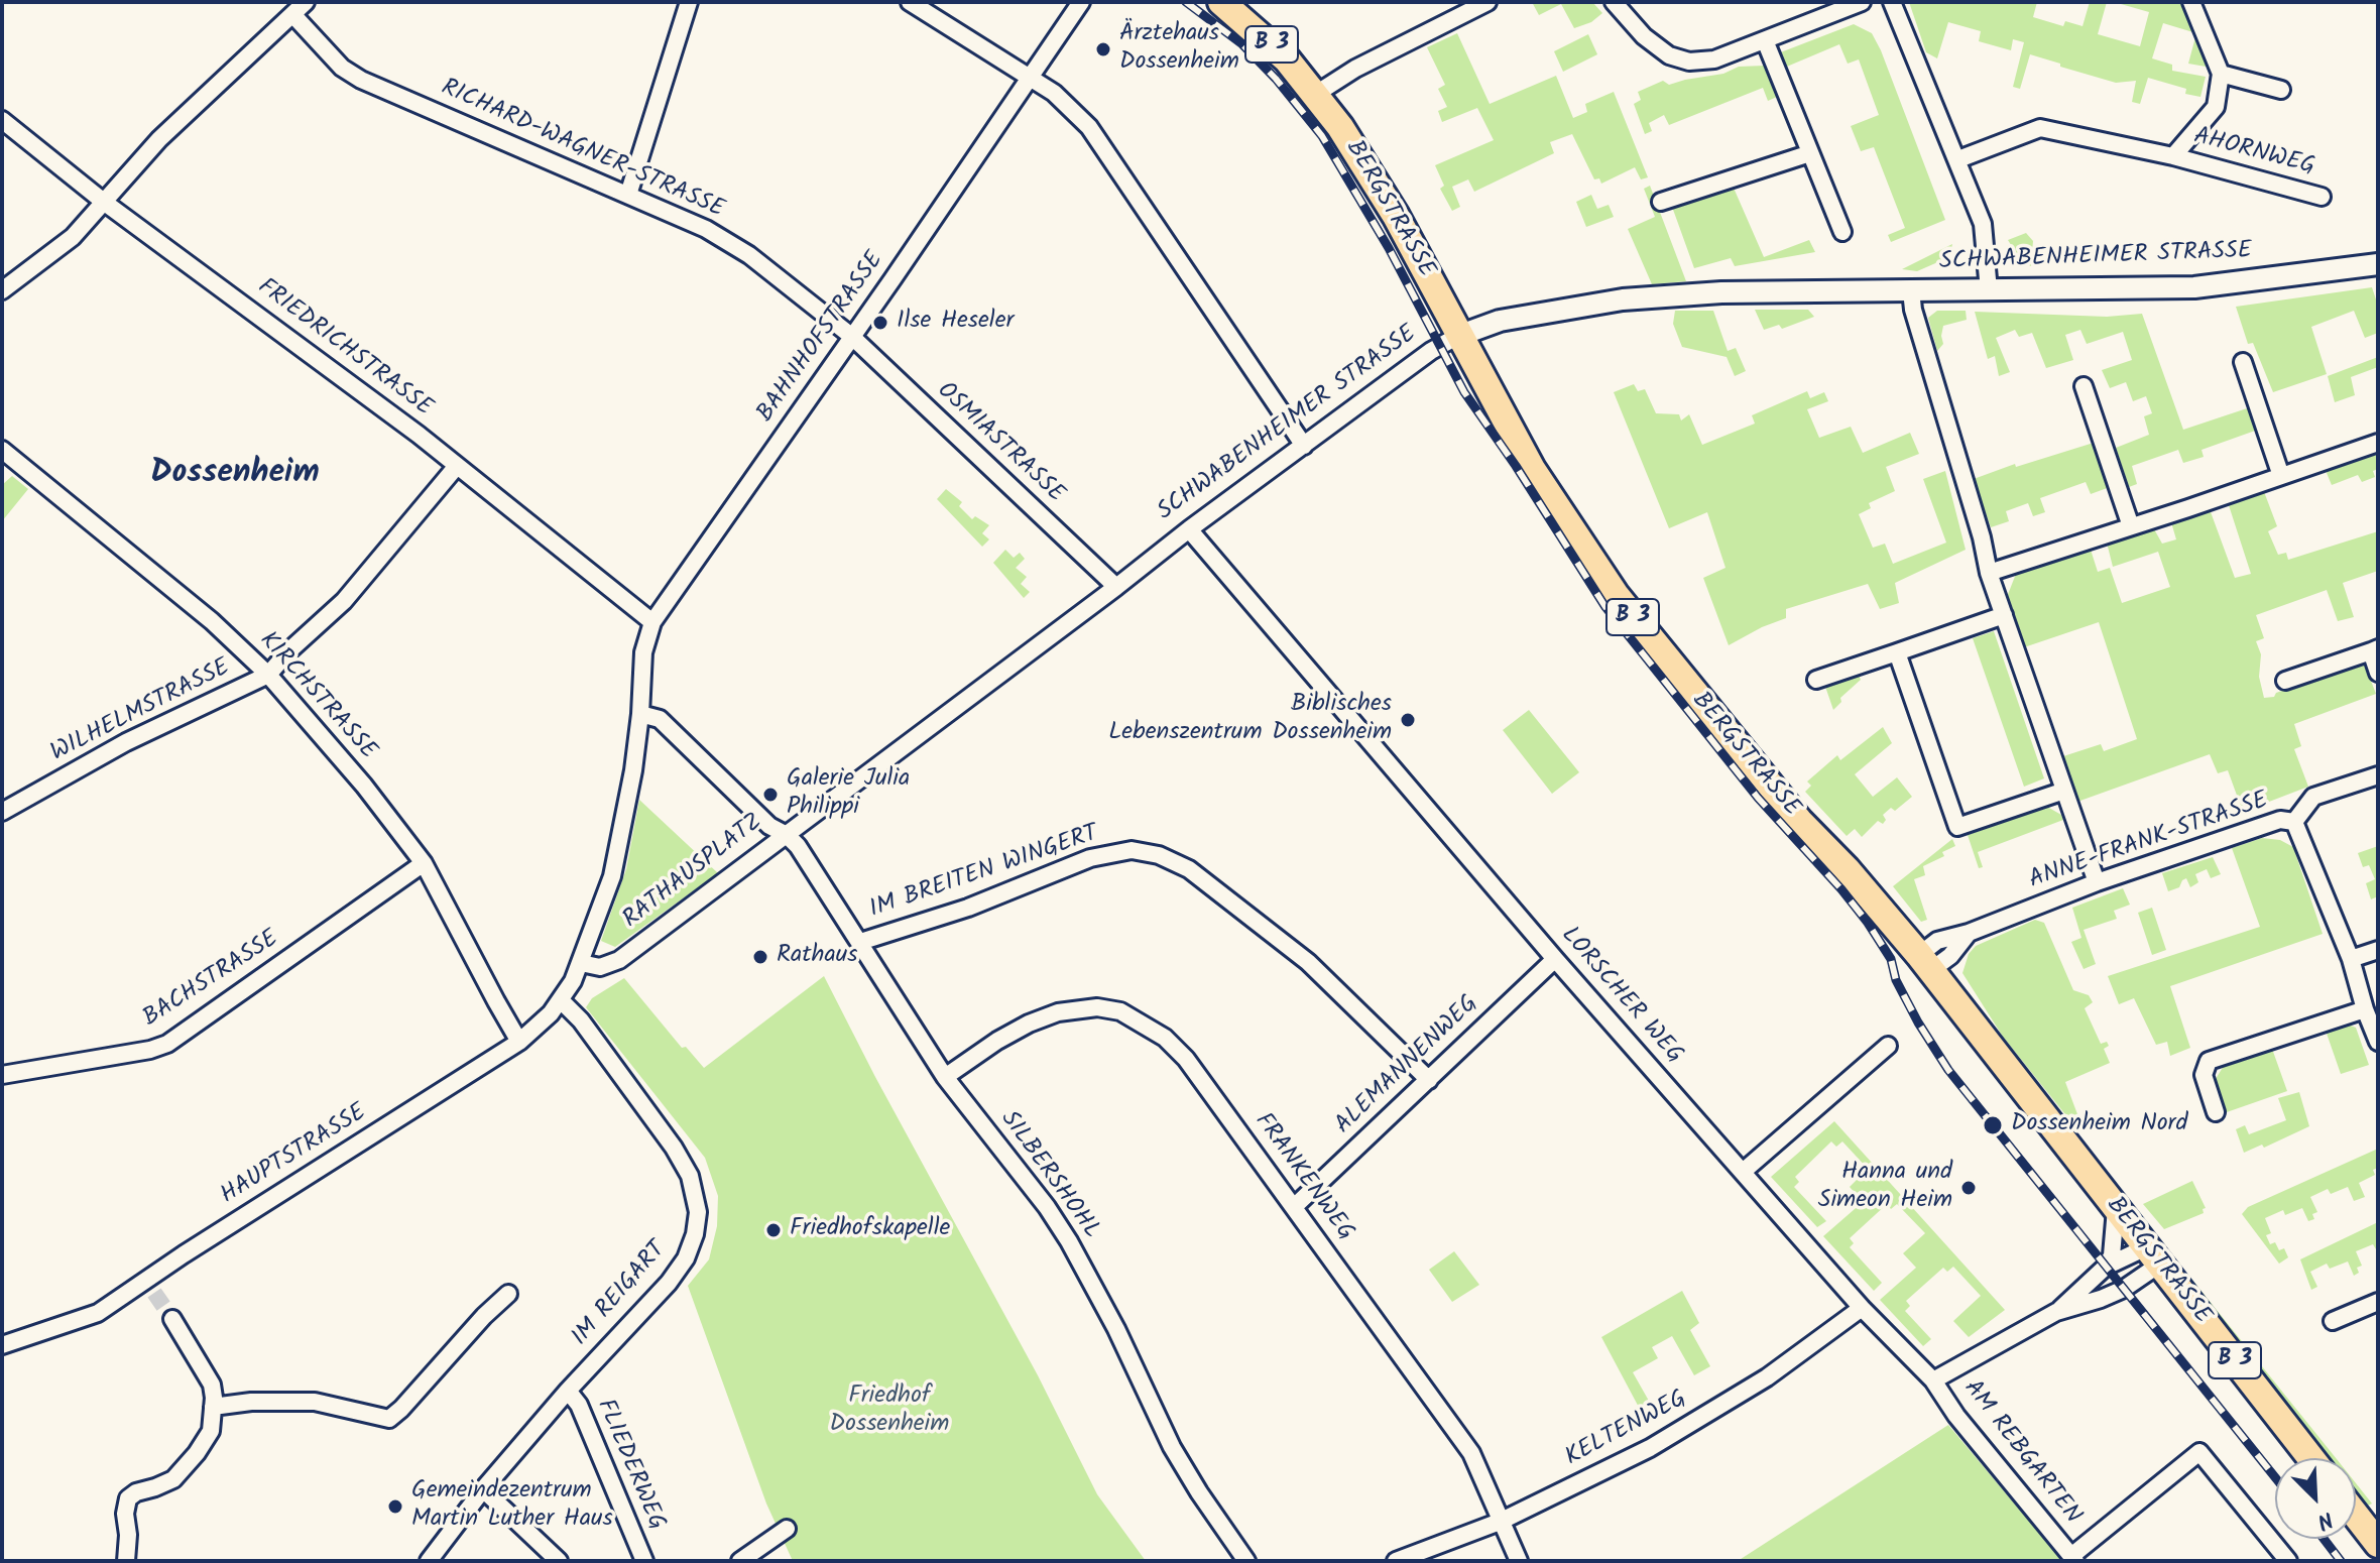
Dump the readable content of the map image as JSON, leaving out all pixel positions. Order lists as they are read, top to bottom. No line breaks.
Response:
{"streets":{"main road":["B 3","BERGSTRASSE"],"street":["RICHARD-WAGNER-STRASSE","AHORNWEG","SCHWABENHEIMER STRASSE","BAHNHOFSTRASSE","FRIEDRICHSTRASSE","OSMIASTRASSE","KIRCHSTRASSE","WILHELMSTRASSE","ANNE-FRANK-STRASSE","RATHAUSPLATZ","IM BREITEN WINGERT","BACHSTRASSE","LORSCHER WEG","ALEMANNENWEG","HAUPTSTRASSE","SILBERSHOHL","FRANKENWEG","IM REIGART","KELTENWEG","AM REBGARTEN","FLIEDERWEG"]},"crossings":[["RICHARD-WAGNER-STRASSE","BAHNHOFSTRASSE"],["RICHARD-WAGNER-STRASSE","OSMIASTRASSE"],["BERGSTRASSE","SCHWABENHEIMER STRASSE"],["BERGSTRASSE","ANNE-FRANK-STRASSE"],["SCHWABENHEIMER STRASSE","OSMIASTRASSE"],["SCHWABENHEIMER STRASSE","ANNE-FRANK-STRASSE"],["SCHWABENHEIMER STRASSE","RATHAUSPLATZ"],["SCHWABENHEIMER STRASSE","LORSCHER WEG"],["SCHWABENHEIMER STRASSE","SILBERSHOHL"],["BAHNHOFSTRASSE","FRIEDRICHSTRASSE"],["BAHNHOFSTRASSE","OSMIASTRASSE"],["BAHNHOFSTRASSE","RATHAUSPLATZ"],["FRIEDRICHSTRASSE","WILHELMSTRASSE"],["KIRCHSTRASSE","WILHELMSTRASSE"],["KIRCHSTRASSE","BACHSTRASSE"],["KIRCHSTRASSE","HAUPTSTRASSE"],["RATHAUSPLATZ","HAUPTSTRASSE"],["RATHAUSPLATZ","SILBERSHOHL"],["IM BREITEN WINGERT","ALEMANNENWEG"],["IM BREITEN WINGERT","SILBERSHOHL"],["LORSCHER WEG","ALEMANNENWEG"],["LORSCHER WEG","KELTENWEG"],["LORSCHER WEG","AM REBGARTEN"],["ALEMANNENWEG","FRANKENWEG"],["HAUPTSTRASSE","IM REIGART"],["SILBERSHOHL","FRANKENWEG"],["FRANKENWEG","KELTENWEG"],["IM REIGART","FLIEDERWEG"]],"districts":["Dossenheim"],"parks":["Friedhof Dossenheim"],"places":["Ärztehaus Dossenheim","Ilse Heseler","Biblisches Lebenszentrum Dossenheim","Galerie Julia Philippi","Rathaus","Dossenheim Nord","Hanna und Simeon Heim","Friedhofskapelle","Gemeindezentrum Martin Luther Haus"],"north":"bottom right"}
